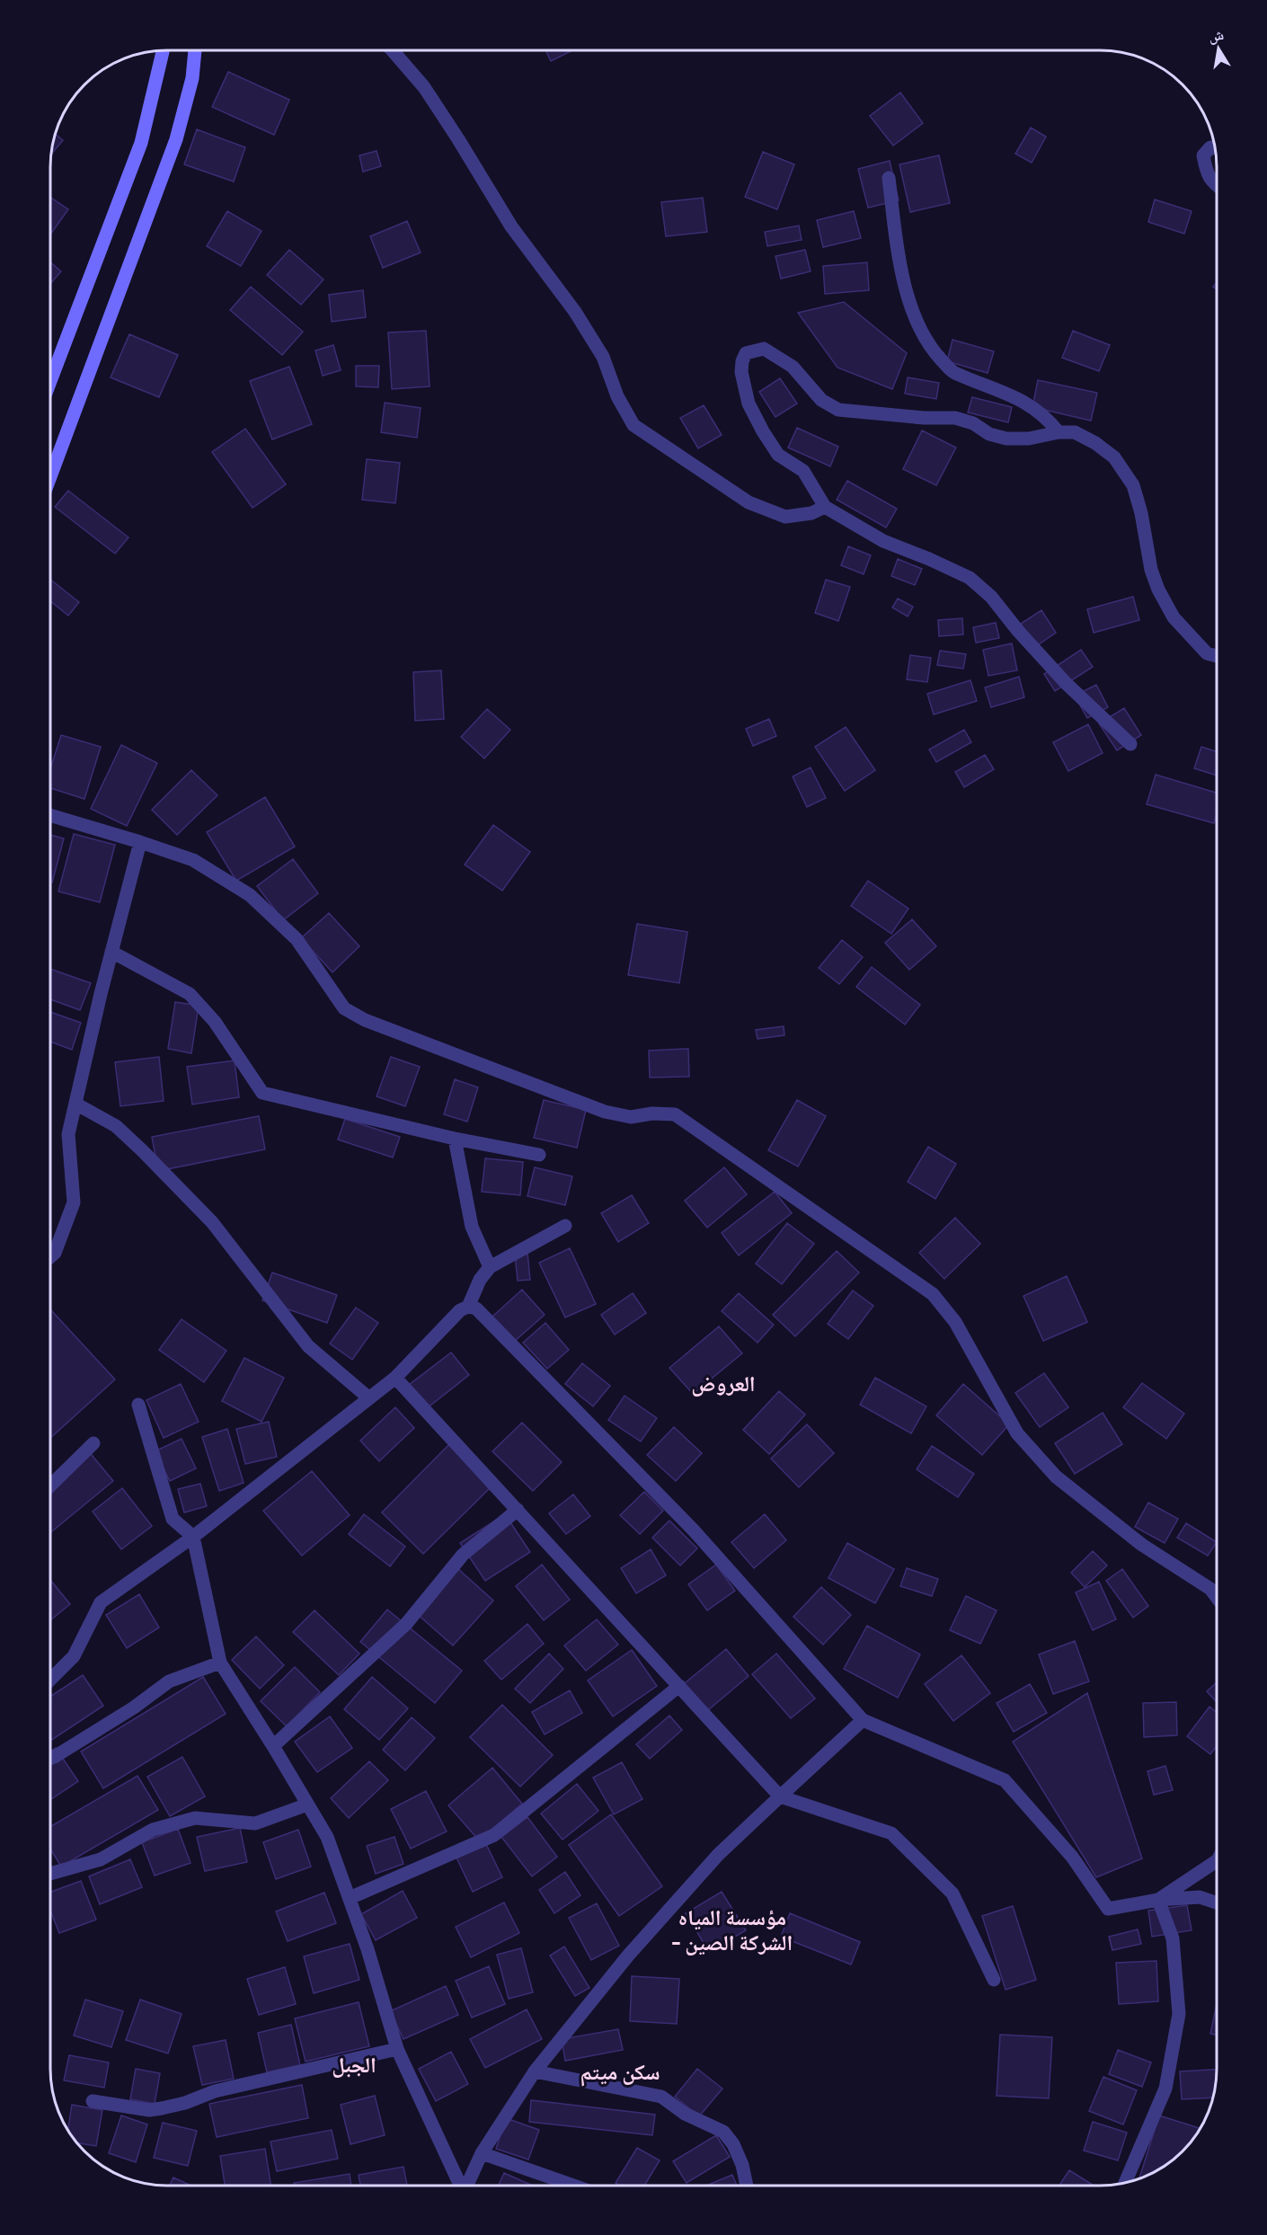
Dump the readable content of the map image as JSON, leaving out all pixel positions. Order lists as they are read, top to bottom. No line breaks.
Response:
{"districts":["العروض","مؤسسة المياه - الشركة الصين","الجبل","سكن ميتم"],"north":"top"}
